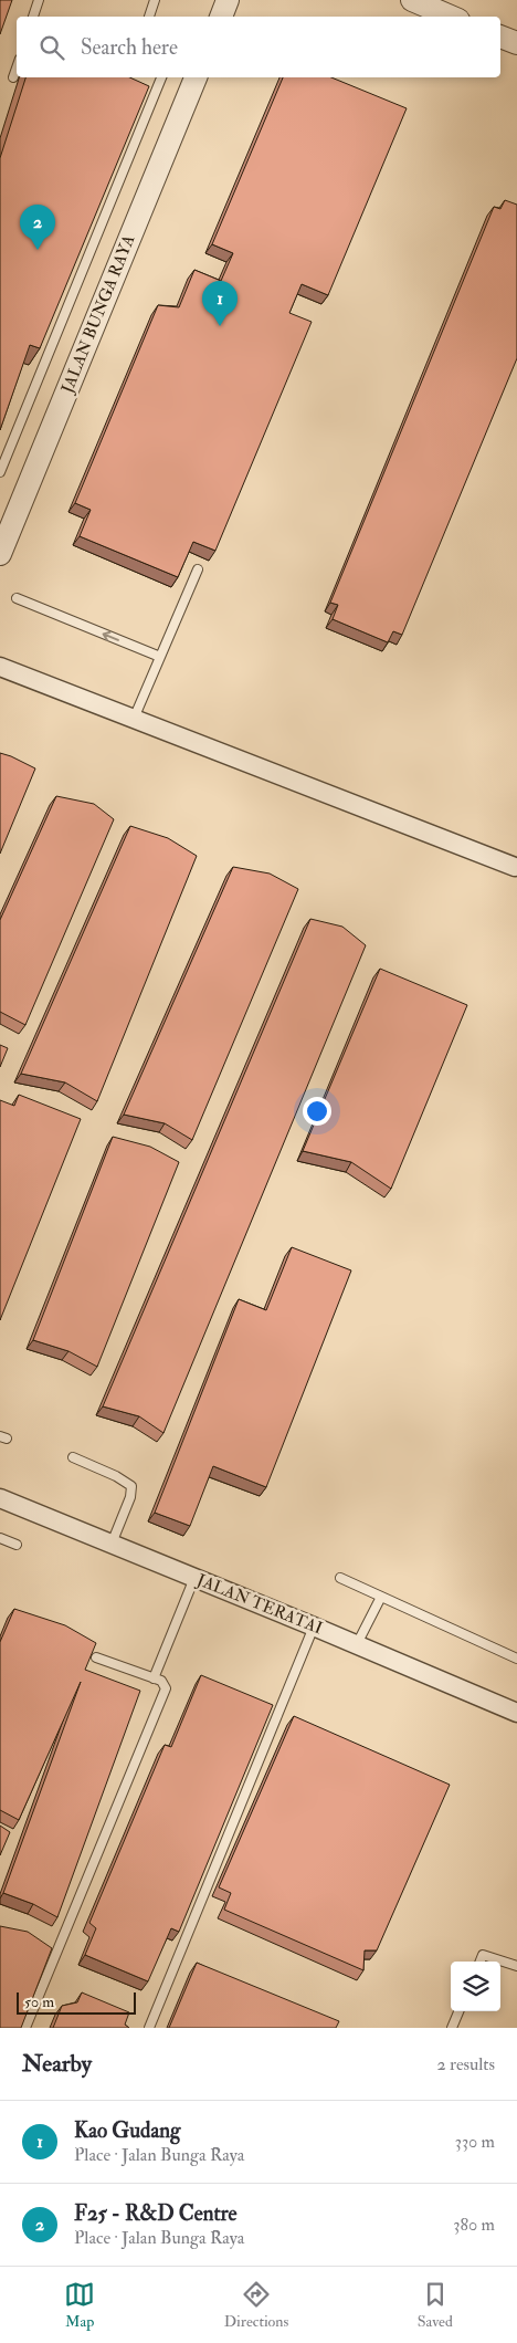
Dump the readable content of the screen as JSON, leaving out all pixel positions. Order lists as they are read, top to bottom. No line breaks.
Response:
{"streets":{"street":["JALAN BUNGA RAYA","JALAN TERATAI"]},"scale_bar":"50 m","page":{"search":"Search here","pins":["2","1"],"scale":"50 m","heading":["Nearby","2 results"],"list":[{"mark":"1","name":"Kao Gudang","note":"Place · Jalan Bunga Raya","value":"330 m"},{"mark":"2","name":"F25 - R&D Centre","note":"Place · Jalan Bunga Raya","value":"380 m"}],"nav":["Map","Directions","Saved"]}}
